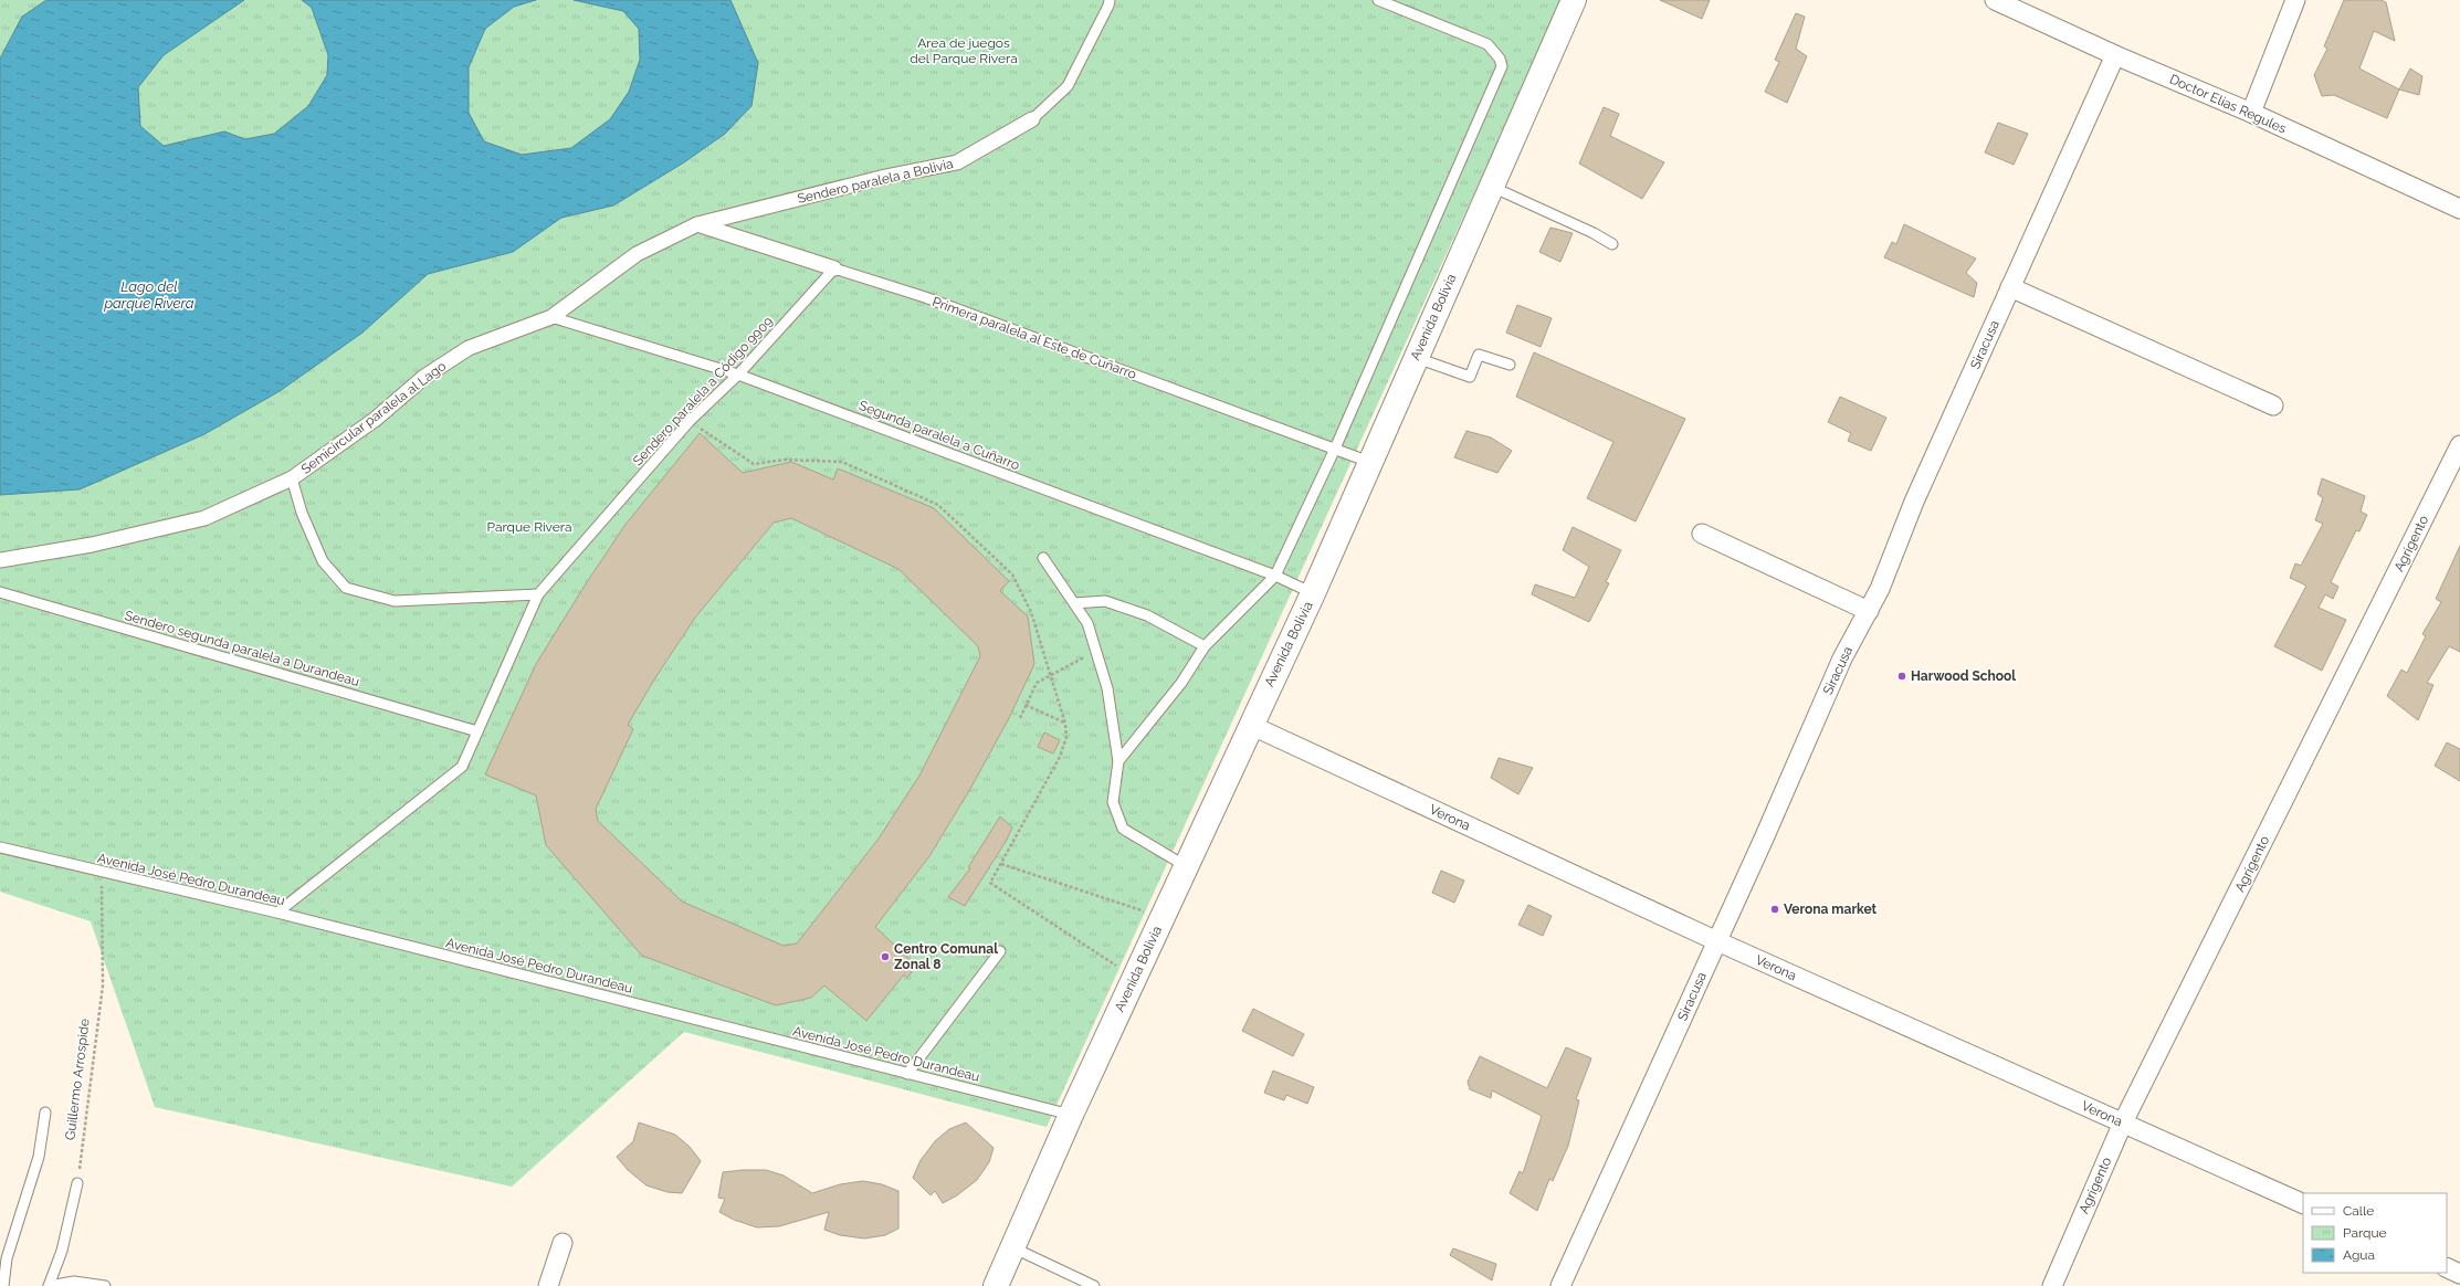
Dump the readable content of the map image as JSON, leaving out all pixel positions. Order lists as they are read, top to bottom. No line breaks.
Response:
{"streets":{"street":["Doctor Elias Regules","Sendero paralela a Bolivia","Avenida Bolivia","Primera paralela al Este de Cuñarro","Siracusa","Semicircular paralela al Lago","Agrigento","Verona"],"lane":["Sendero paralela a Código 9909","Segunda paralela a Cuñarro","Sendero segunda paralela a Durandeau","Avenida José Pedro Durandeau"],"path":["Guillermo Arrospide"]},"crossings":[["Doctor Elias Regules","Siracusa"],["Sendero paralela a Bolivia","Primera paralela al Este de Cuñarro"],["Sendero paralela a Bolivia","Semicircular paralela al Lago"],["Avenida Bolivia","Primera paralela al Este de Cuñarro"],["Avenida Bolivia","Segunda paralela a Cuñarro"],["Avenida Bolivia","Verona"],["Avenida Bolivia","Avenida José Pedro Durandeau"],["Primera paralela al Este de Cuñarro","Sendero paralela a Código 9909"],["Primera paralela al Este de Cuñarro","Semicircular paralela al Lago"],["Siracusa","Verona"],["Sendero paralela a Código 9909","Segunda paralela a Cuñarro"],["Sendero paralela a Código 9909","Sendero segunda paralela a Durandeau"],["Sendero paralela a Código 9909","Avenida José Pedro Durandeau"],["Semicircular paralela al Lago","Segunda paralela a Cuñarro"],["Agrigento","Verona"],["Avenida José Pedro Durandeau","Guillermo Arrospide"]],"water":["Lago del parque Rivera"],"parks":["Area de juegos del Parque Rivera","Parque Rivera"],"places":["Harwood School","Verona market","Centro Comunal Zonal 8"],"legend":["Calle","Parque","Agua"]}
